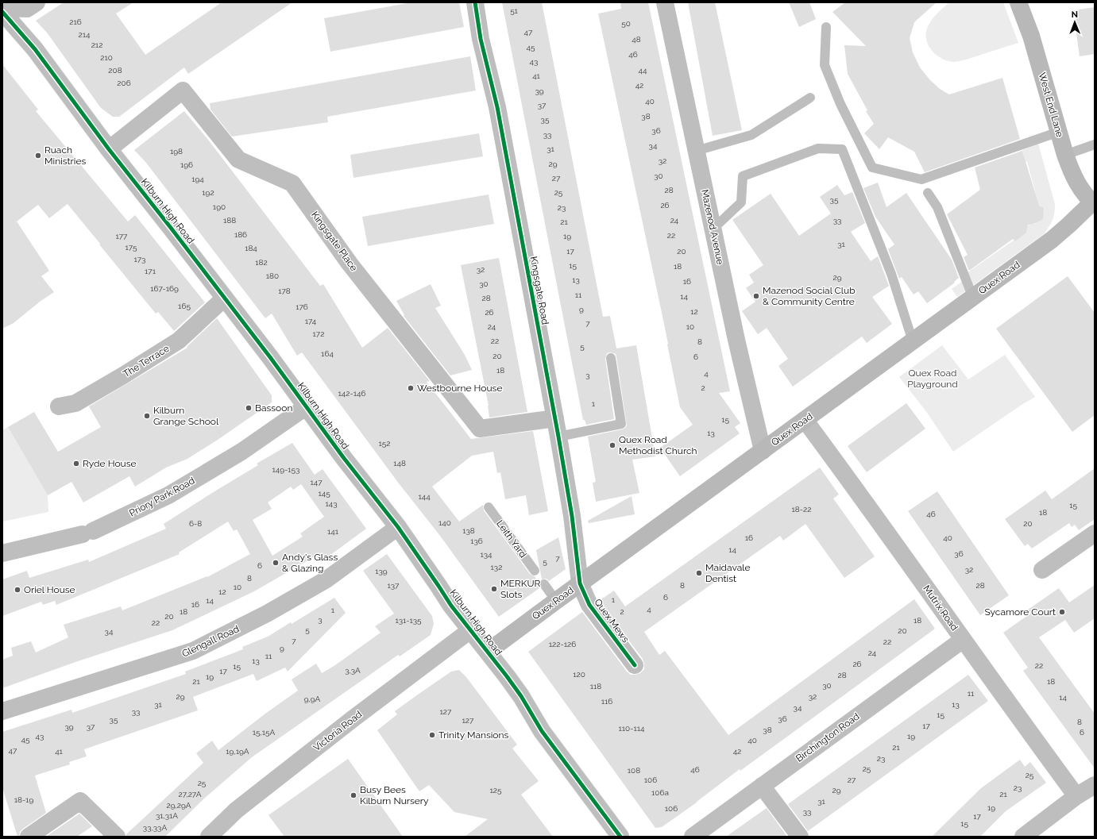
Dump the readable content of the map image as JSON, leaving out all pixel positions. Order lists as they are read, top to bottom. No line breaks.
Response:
{"streets":{"main road":["West End Lane","Quex Road"],"street":["Kilburn High Road","Mazenod Avenue","Kingsgate Place","Kingsgate Road","The Terrace","Priory Park Road","Mutrix Road","Quex Mews","Glengall Road","Victoria Road","Birchington Road"],"lane":["Leith Yard"]},"crossings":[["West End Lane","Quex Road"],["Kilburn High Road","Kingsgate Place"],["Kilburn High Road","Quex Road"],["Kilburn High Road","The Terrace"],["Kilburn High Road","Priory Park Road"],["Kilburn High Road","Glengall Road"],["Kilburn High Road","Victoria Road"],["Mazenod Avenue","Quex Road"],["Kingsgate Place","Kingsgate Road"],["Quex Road","Kingsgate Road"],["Quex Road","Mutrix Road"],["Quex Road","Quex Mews"],["Kingsgate Road","Quex Mews"],["Mutrix Road","Birchington Road"]],"parks":["Quex Road Playground"],"places":["Ruach Ministries","Mazenod Social Club & Community Centre","Westbourne House","Bassoon","Kilburn Grange School","Quex Road Methodist Church","Ryde House","Andy's Glass & Glazing","Maidavale Dentist","MERKUR Slots","Oriel House","Sycamore Court","Trinity Mansions","Busy Bees Kilburn Nursery"],"house_numbers":["51","216","50","47","214","48","212","45","46","210","43","208","44","41","206","42","39","40","37","38","35","36","33","34","31","198","32","29","196","30","27","194","28","192","25","35","26","190","23","188","24","33","21","186","22","177","19","31","175","184","17","20","173","182","15","18","32","171","180","29","13","16","30","167-169","178","11","14","28","165","176","9","12","26","174","7","24","10","172","22","8","5","164","20","6","18","4","3","2","142-146","1","15","13","152","148","149-153","147","145","144","143","15","18-22","18","46","140","6-8","20","138","141","16","40","136","14","36","134","7","5","6","132","32","139","8","137","8","28","10","12","6","1","14","16","4","1","18","2","20","3","131-135","18","22","5","20","34","7","22","122-126","9","24","11","13","26","22","15","3,3A","17","120","28","19","21","18","30","118","11","29","32","14","9,9A","116","31","13","34","33","127","15","36","35","127","8","17","39","37","110-114","38","15,15A","6","43","19","45","40","21","47","41","19,19A","42","23","25","46","108","25","106","27","25","23","125","29","106a","27,27A","21","18-19","31","29,29A","19","106","33","31,31A","17","15","33,33A"],"north":"top"}
